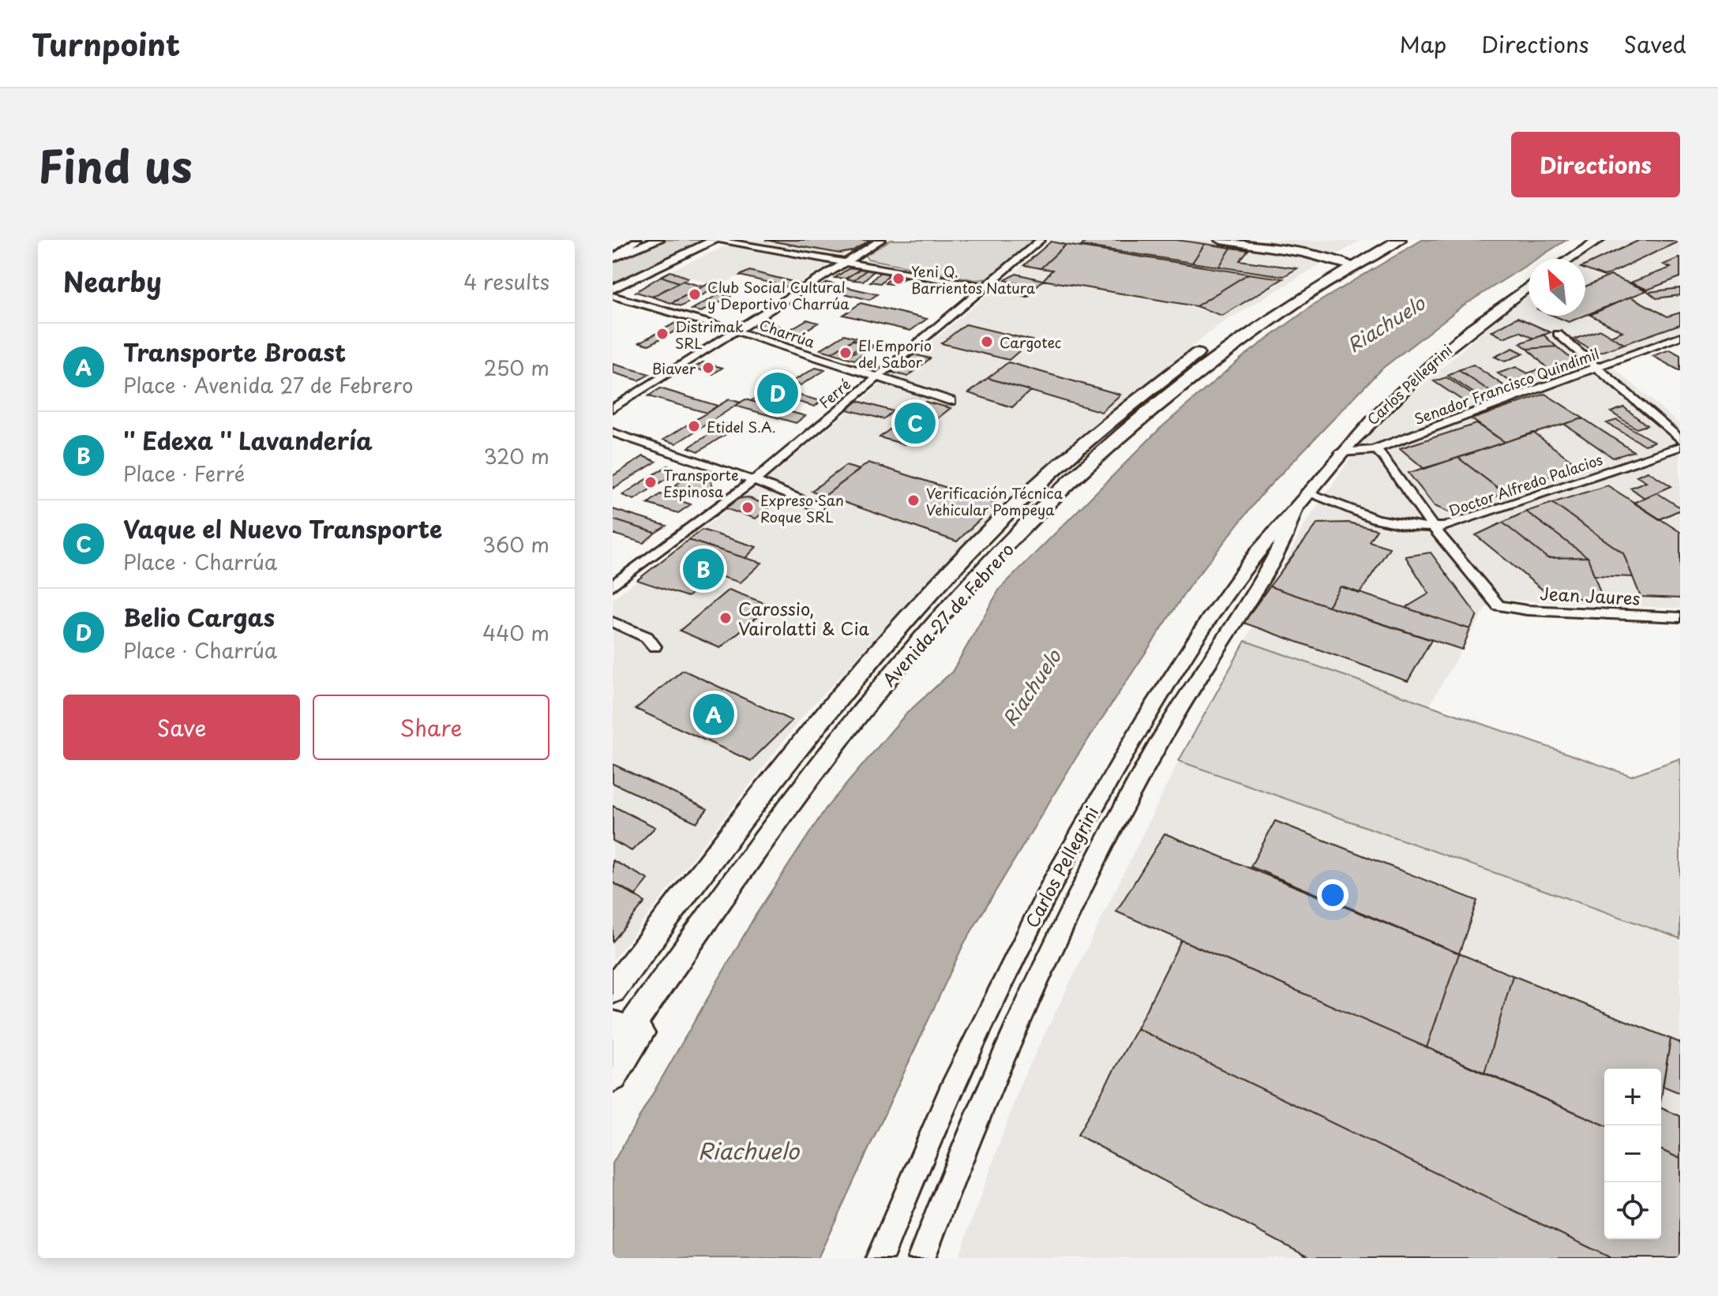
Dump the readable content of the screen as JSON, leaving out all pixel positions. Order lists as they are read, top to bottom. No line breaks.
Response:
{"streets":{"main road":["Carlos Pellegrini","Avenida 27 de Febrero"],"street":["Charrúa","Senador Francisco Quindimil","Ferré","Doctor Alfredo Palacios","Jean Jaures"]},"crossings":[["Charrúa","Ferré"],["Carlos Pellegrini","Senador Francisco Quindimil"],["Carlos Pellegrini","Doctor Alfredo Palacios"],["Doctor Alfredo Palacios","Jean Jaures"]],"water":["Riachuelo"],"places":["Yeni Q. Barrientos Natura","Club Social Cultural y Deportivo Charrúa","Distrimak SRL","Cargotec","El Emporio del Sabor","Biaver","Etidel S.A.","Transporte Espinosa","Verificación Técnica Vehicular Pompeya","Expreso San Roque SRL","Carossio, Vairolatti & Cia"],"north":"top left","page":{"header":"Turnpoint","nav":["Map","Directions","Saved"],"title":"Find us","buttons":["Directions",["Save","Share"]],"heading":["Nearby","4 results"],"list":[{"mark":"A","name":"Transporte Broast","note":"Place · Avenida 27 de Febrero","value":"250 m"},{"mark":"B","name":"'' Edexa '' Lavandería","note":"Place · Ferré","value":"320 m"},{"mark":"C","name":"Vaque el Nuevo Transporte","note":"Place · Charrúa","value":"360 m"},{"mark":"D","name":"Belio Cargas","note":"Place · Charrúa","value":"440 m"}],"pins":["D","C","B","A"],"map_buttons":["+","−"]}}
